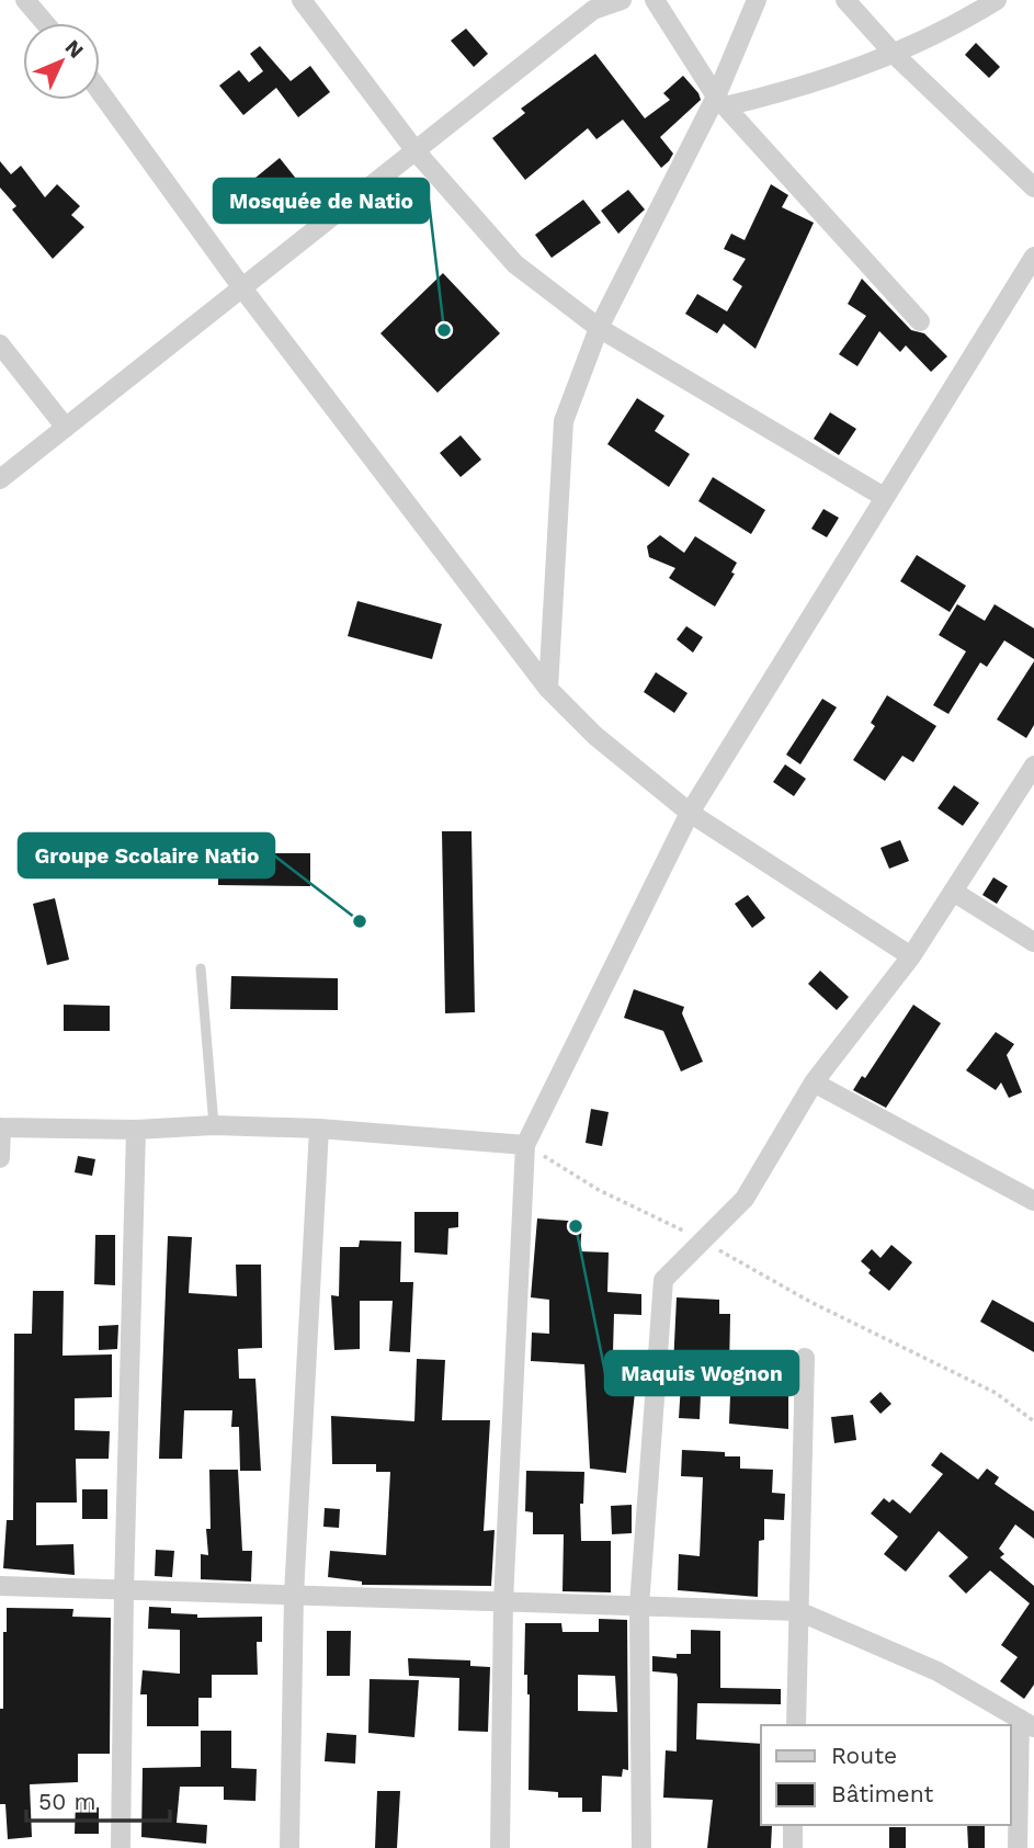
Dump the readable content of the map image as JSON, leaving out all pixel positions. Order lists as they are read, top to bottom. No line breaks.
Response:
{"places":["Mosquée de Natio","Groupe Scolaire Natio","Maquis Wognon"],"legend":["Route","Bâtiment"],"scale_bar":"50 m","north":"top right"}
